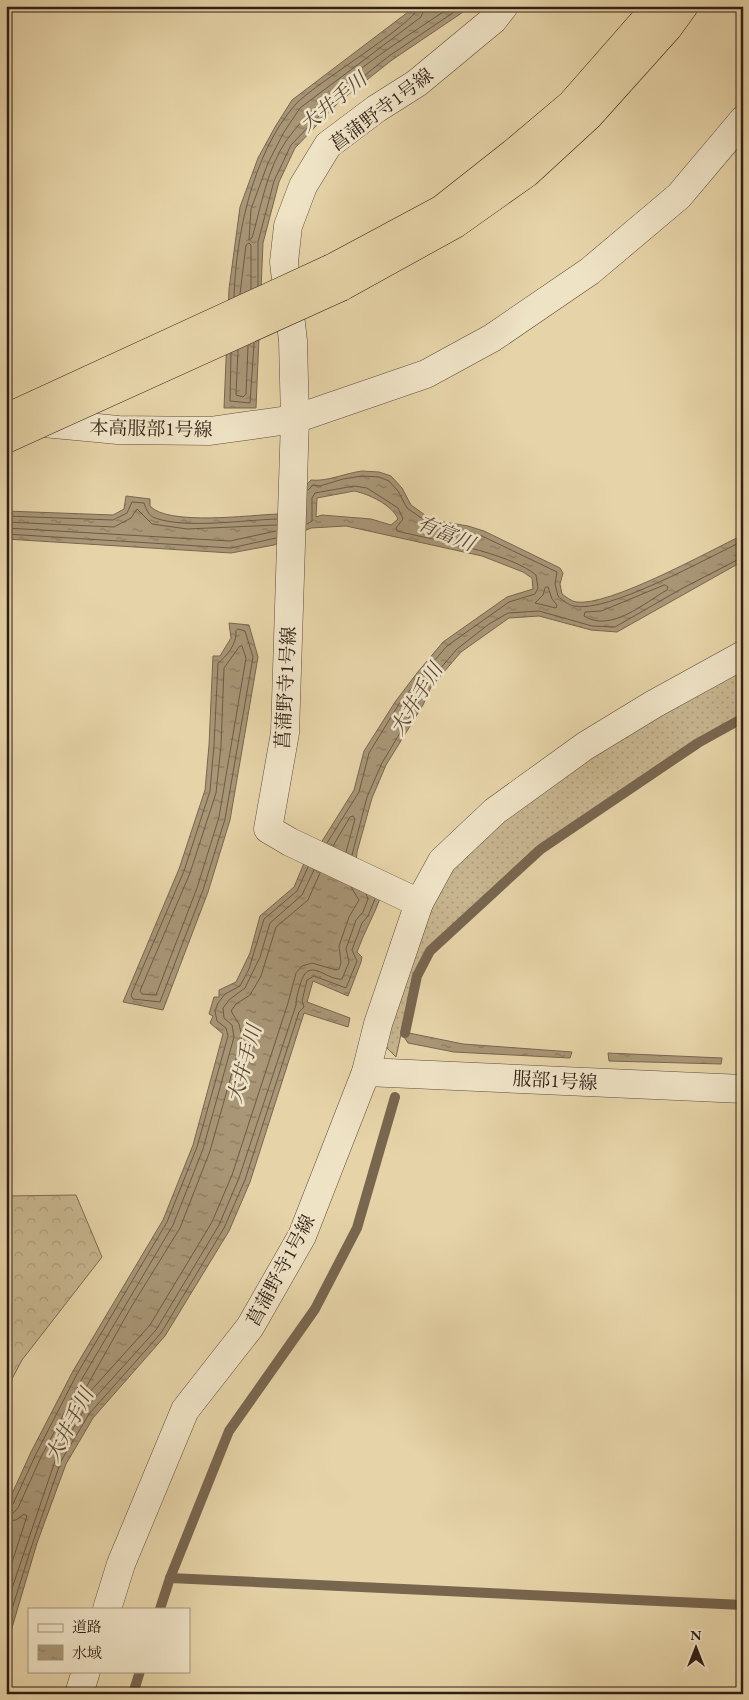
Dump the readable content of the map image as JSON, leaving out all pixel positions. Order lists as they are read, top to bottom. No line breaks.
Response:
{"streets":{"street":["菖蒲野寺1号線","本高服部1号線","服部1号線"]},"crossings":[["菖蒲野寺1号線","本高服部1号線"],["菖蒲野寺1号線","服部1号線"]],"water":["大井手川","有富川"],"legend":["道路","水域"],"north":"top"}
